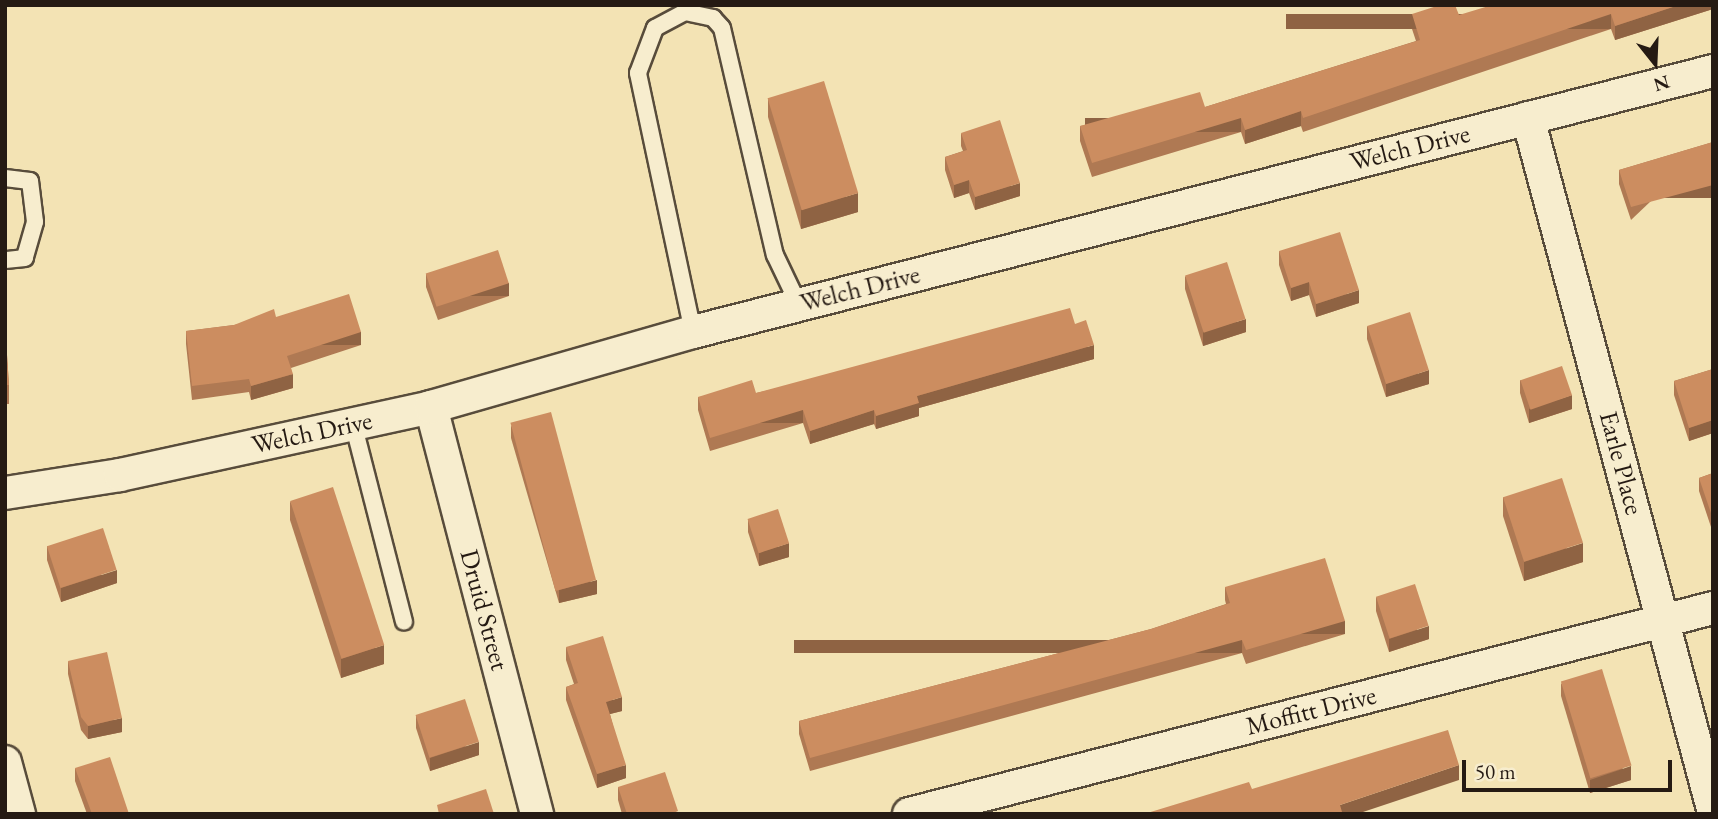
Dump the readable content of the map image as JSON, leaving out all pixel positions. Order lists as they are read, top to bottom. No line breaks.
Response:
{"streets":{"street":["Welch Drive","Earle Place","Druid Street","Moffitt Drive"]},"crossings":[["Welch Drive","Earle Place"],["Welch Drive","Druid Street"],["Earle Place","Moffitt Drive"]],"scale_bar":"50 m","north":"bottom"}
